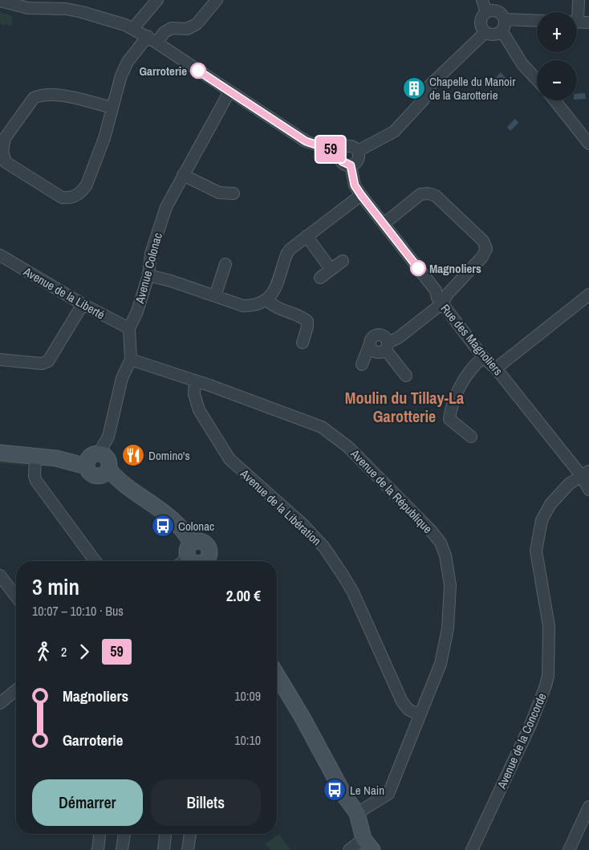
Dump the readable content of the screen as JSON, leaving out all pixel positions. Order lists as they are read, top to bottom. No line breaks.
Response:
{"streets":{"street":["Avenue Colonac","Avenue de la Liberté","Rue des Magnoliers","Avenue de la République","Avenue de la Libération","Avenue de la Concorde"]},"crossings":[["Avenue Colonac","Avenue de la Liberté"],["Avenue Colonac","Avenue de la République"],["Rue des Magnoliers","Avenue de la Concorde"],["Avenue de la République","Avenue de la Libération"]],"districts":["Moulin du Tillay-La Garotterie"],"places":{"other":["Garroterie","Magnoliers"],"building":["Chapelle du Manoir de la Garotterie"],"restaurant":["Domino's"],"bus stop":["Colonac","Le Nain"]},"lines":["bus line 59"],"page":{"on_map":"59","map_buttons":["+","−"],"heading":["3 min","10:07 – 10:10 · Bus","2.00 €"],"legs":["2","59"],"list":[{"name":"Magnoliers","value":"10:09"},{"name":"Garroterie","value":"10:10"}],"buttons":["Démarrer","Billets"]}}
